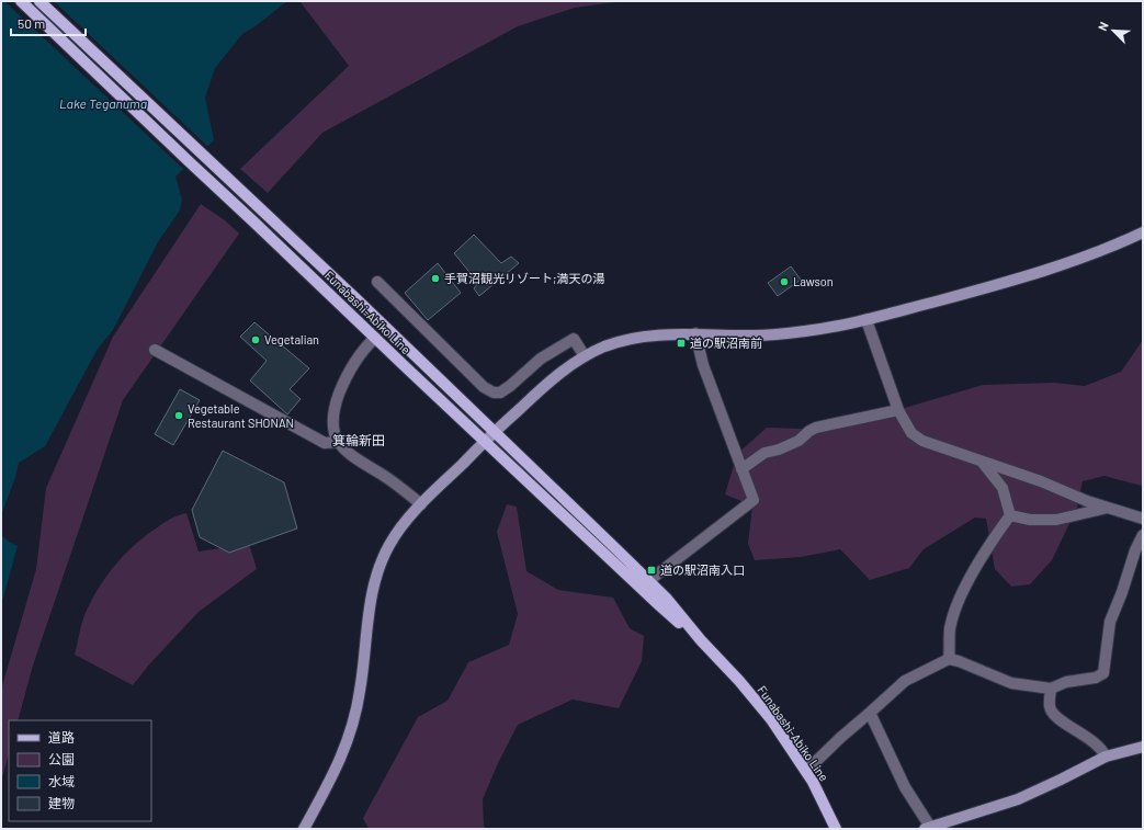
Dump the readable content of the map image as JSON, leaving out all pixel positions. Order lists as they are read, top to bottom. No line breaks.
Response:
{"streets":{"main road":["Funabashi-Abiko Line"]},"districts":["箕輪新田"],"water":["Lake Teganuma"],"places":{"other":["手賀沼観光リゾート;満天の湯","Lawson","Vegetalian","Vegetable Restaurant SHONAN"],"transit":["道の駅沼南前","道の駅沼南入口"]},"legend":["道路","公園","水域","建物"],"scale_bar":"50 m","north":"top left"}
